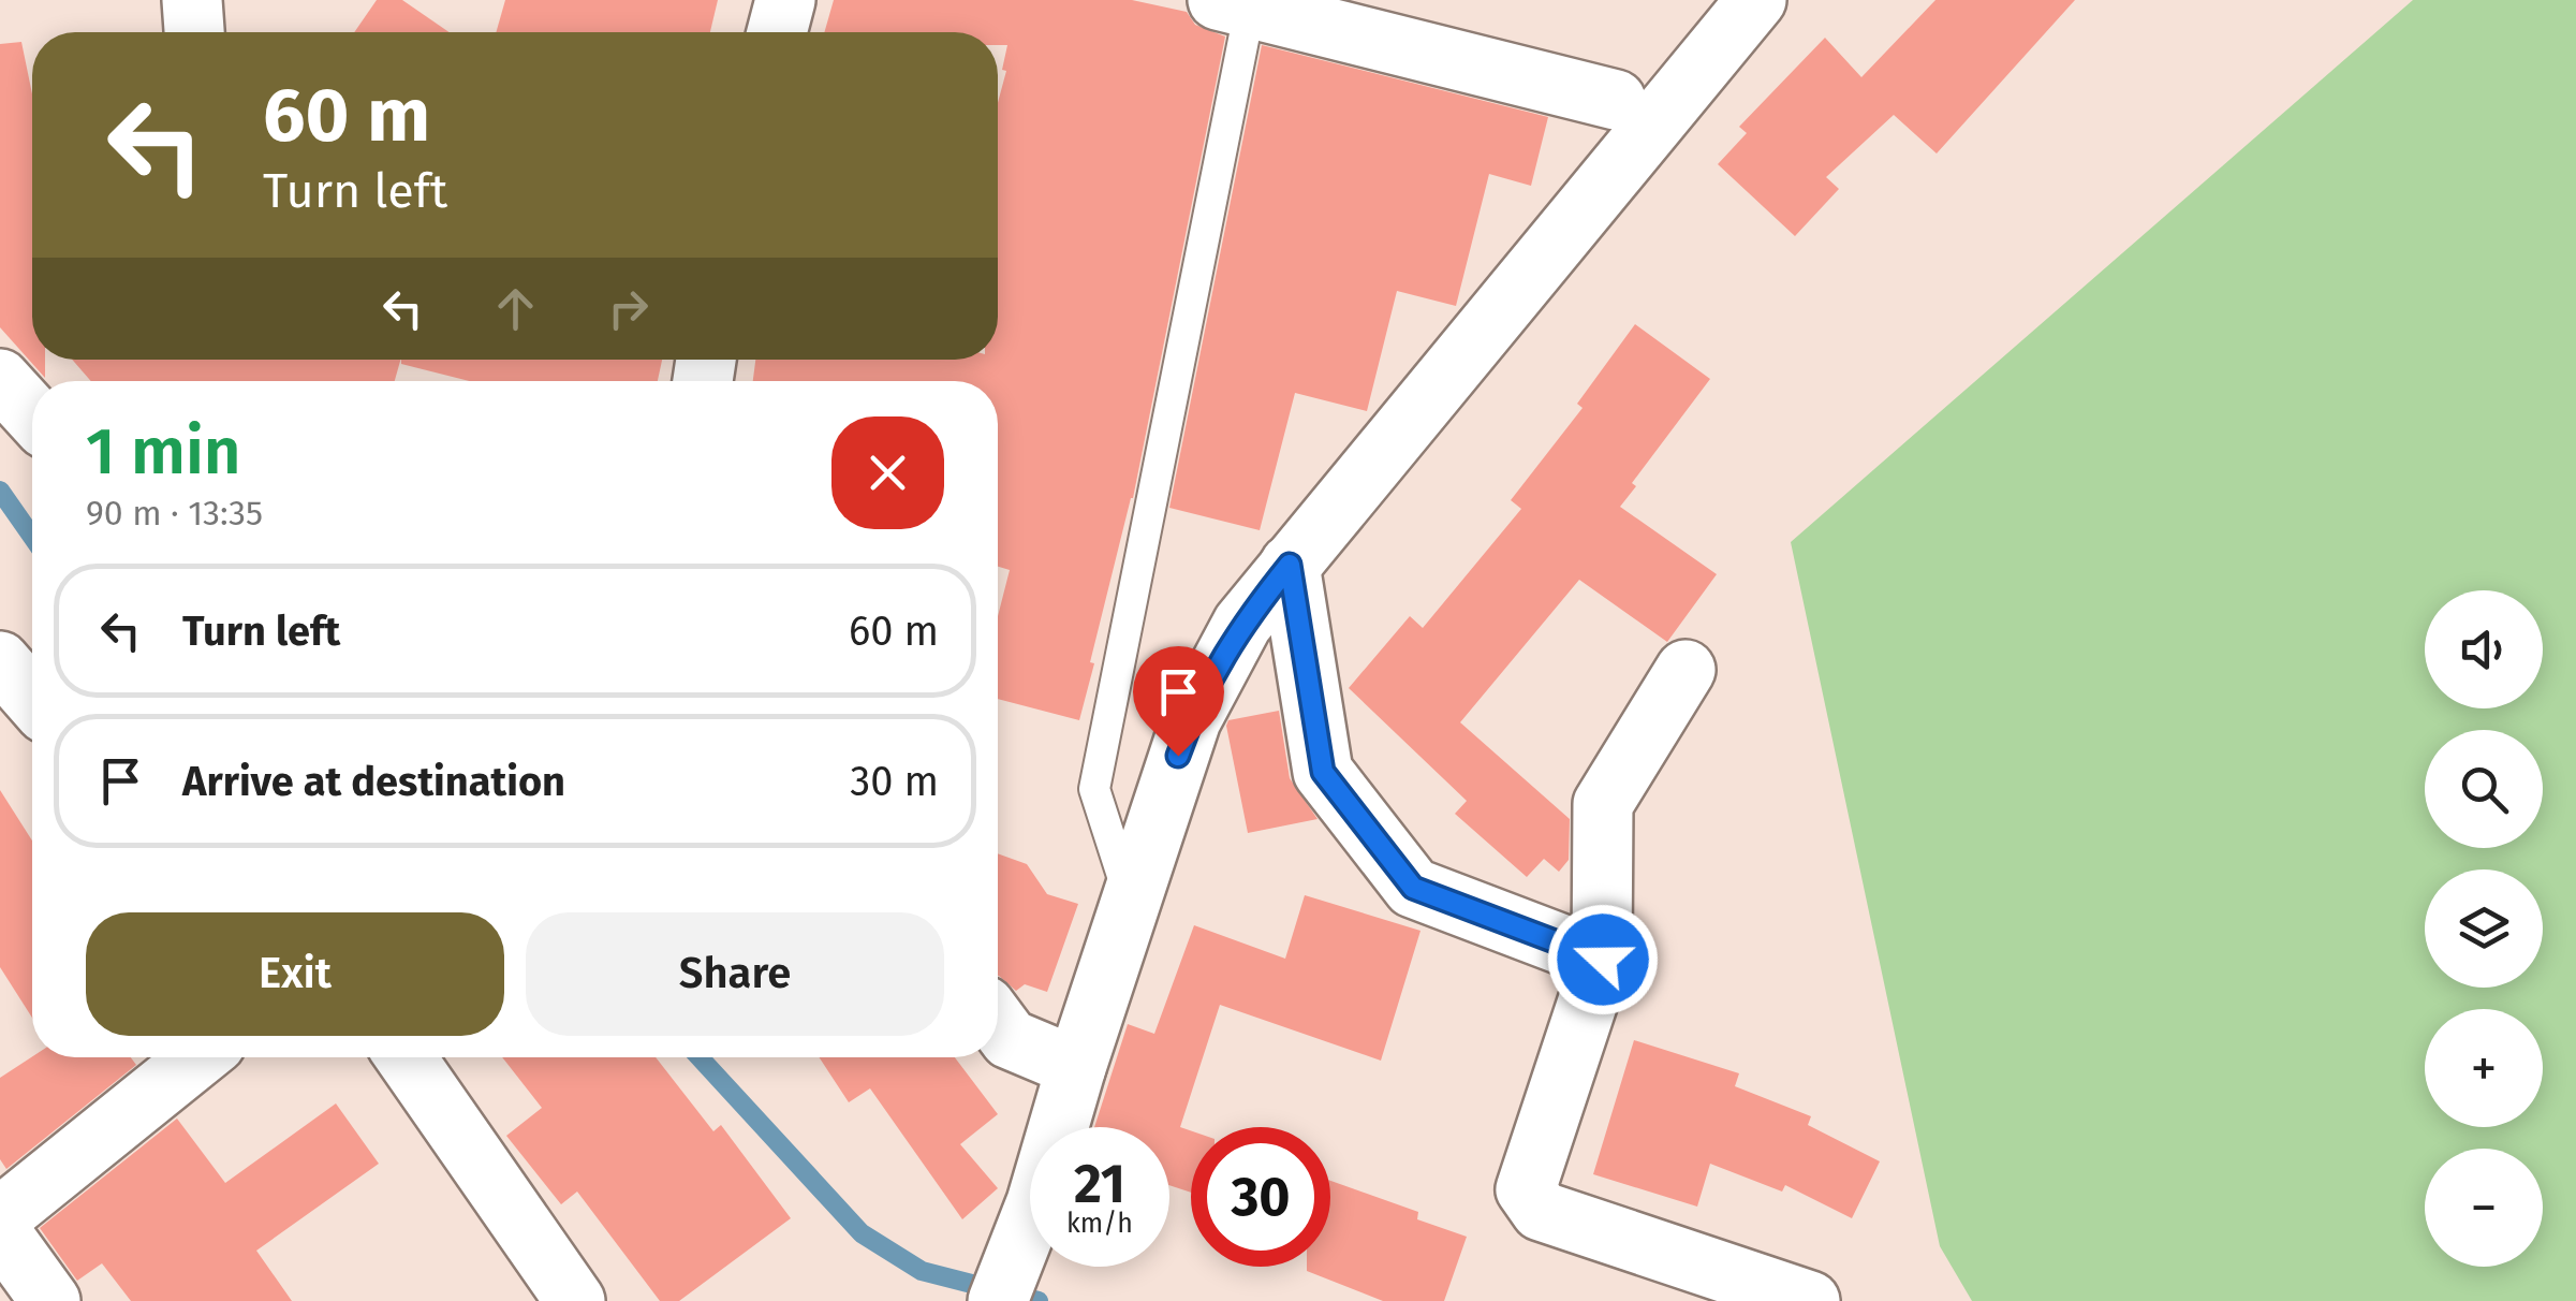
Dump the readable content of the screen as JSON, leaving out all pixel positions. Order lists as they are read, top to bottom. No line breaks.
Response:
{"page":{"turn":["60 m","Turn left"],"heading":["1 min","90 m · 13:35"],"list":[{"name":"Turn left","value":"60 m"},{"name":"Arrive at destination","value":"30 m"}],"map_buttons":["+","−"],"buttons":["Exit","Share"],"speed":"21 km/h","limit":"30"}}
